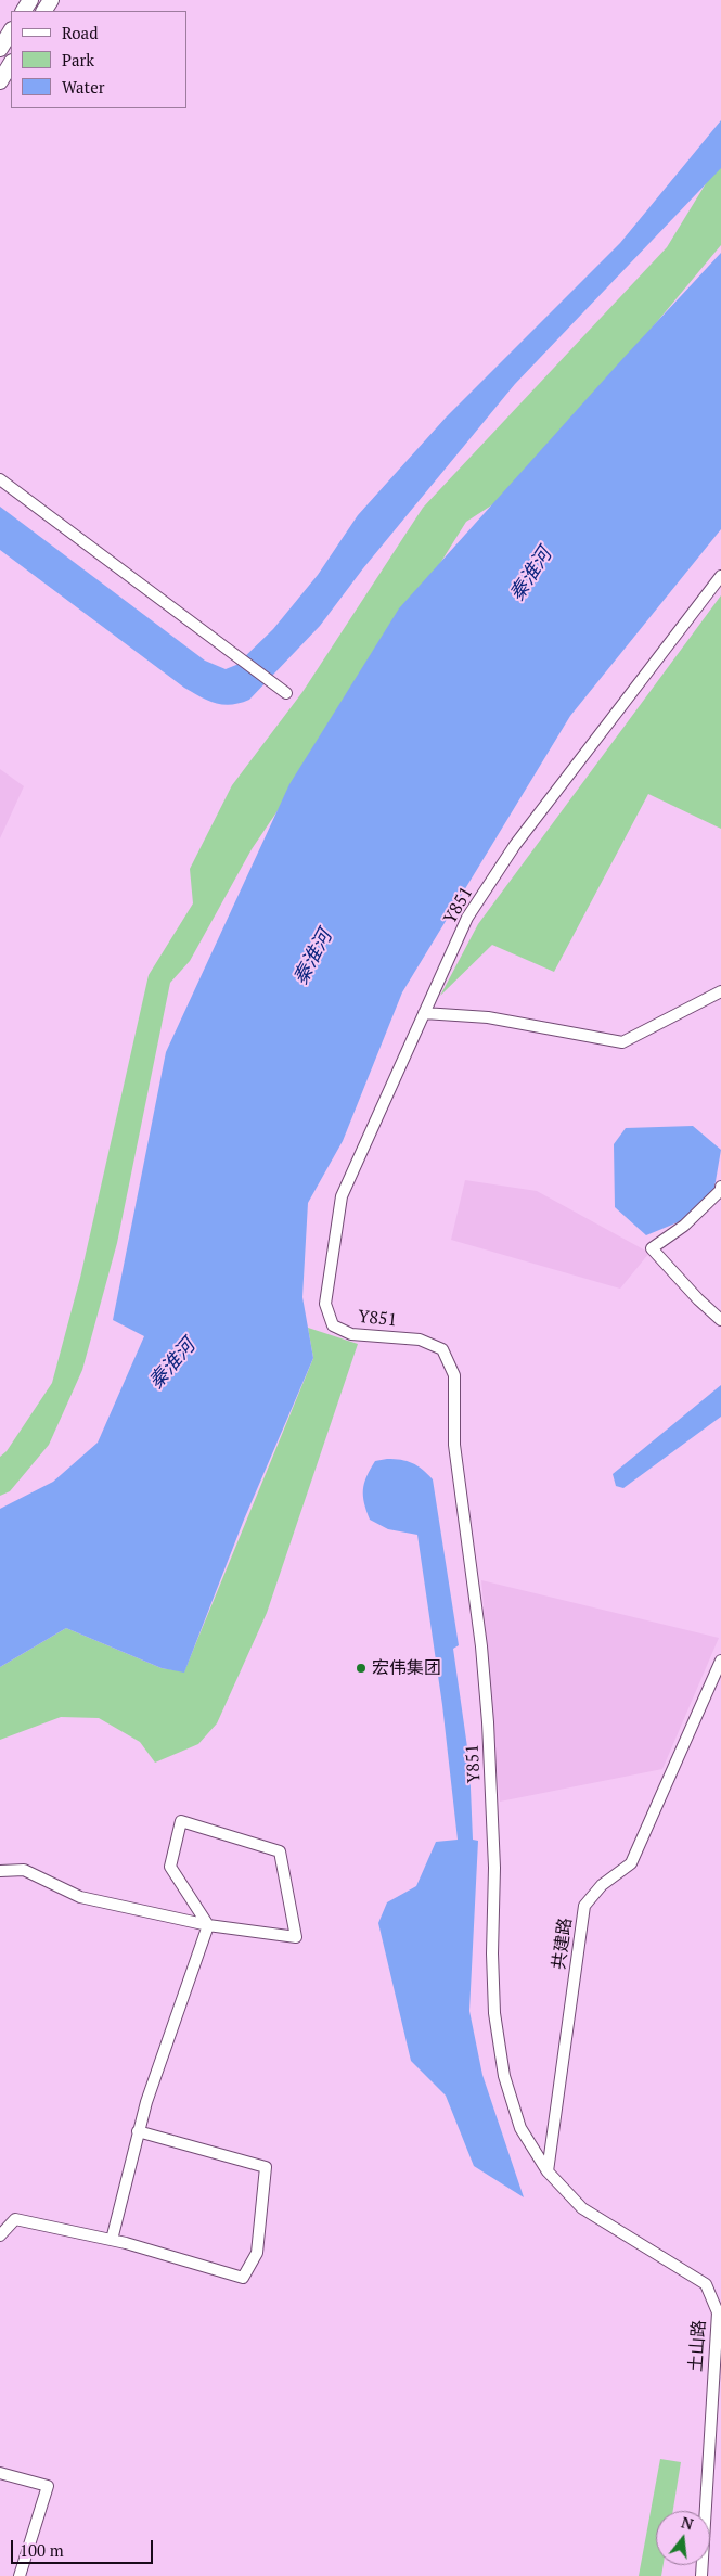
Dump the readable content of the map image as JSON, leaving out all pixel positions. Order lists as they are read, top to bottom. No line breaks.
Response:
{"streets":{"street":["Y851","共建路","土山路"]},"crossings":[["Y851","共建路"],["Y851","土山路"],["共建路","土山路"]],"water":["秦淮河"],"places":["宏伟集团"],"legend":["Road","Park","Water"],"scale_bar":"100 m","north":"top"}
